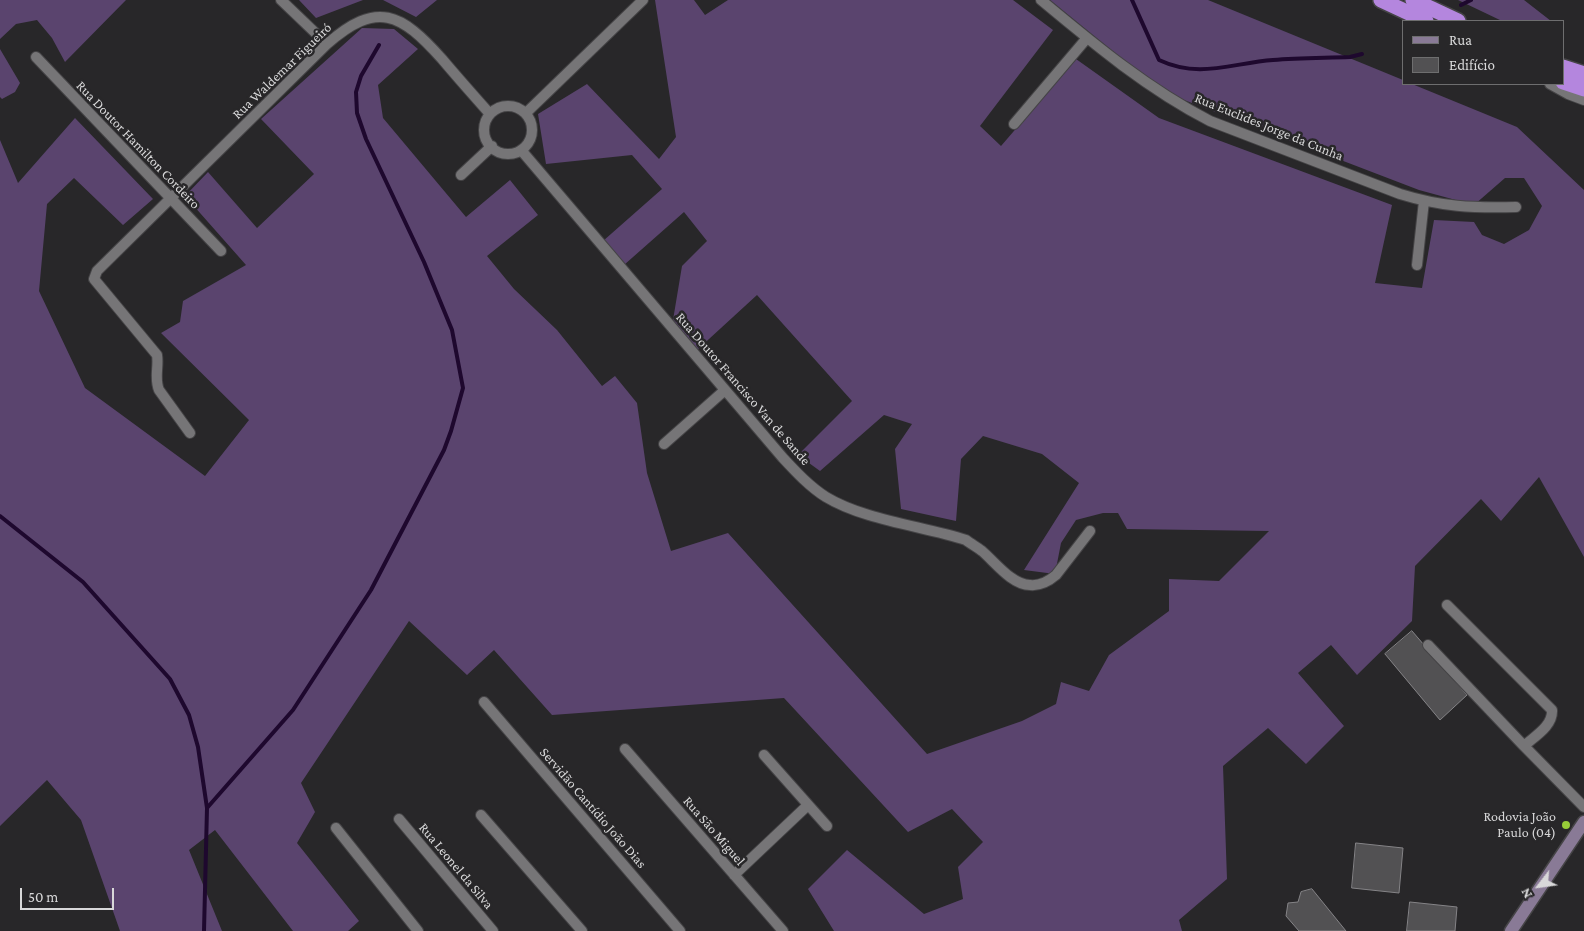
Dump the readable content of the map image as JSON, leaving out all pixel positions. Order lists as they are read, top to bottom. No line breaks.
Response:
{"streets":{"street":["Rua Waldemar Figueiró","Rua Euclides Jorge da Cunha","Rua Doutor Hamilton Cordeiro","Rua Doutor Francisco Van de Sande","Servidão Cantídio João Dias","Rua São Miguel","Rua Leonel da Silva"]},"crossings":[["Rua Waldemar Figueiró","Rua Doutor Hamilton Cordeiro"],["Rua Waldemar Figueiró","Rua Doutor Francisco Van de Sande"]],"places":["Rodovia João Paulo (04)"],"legend":["Rua","Edifício"],"scale_bar":"50 m","north":"bottom left"}
